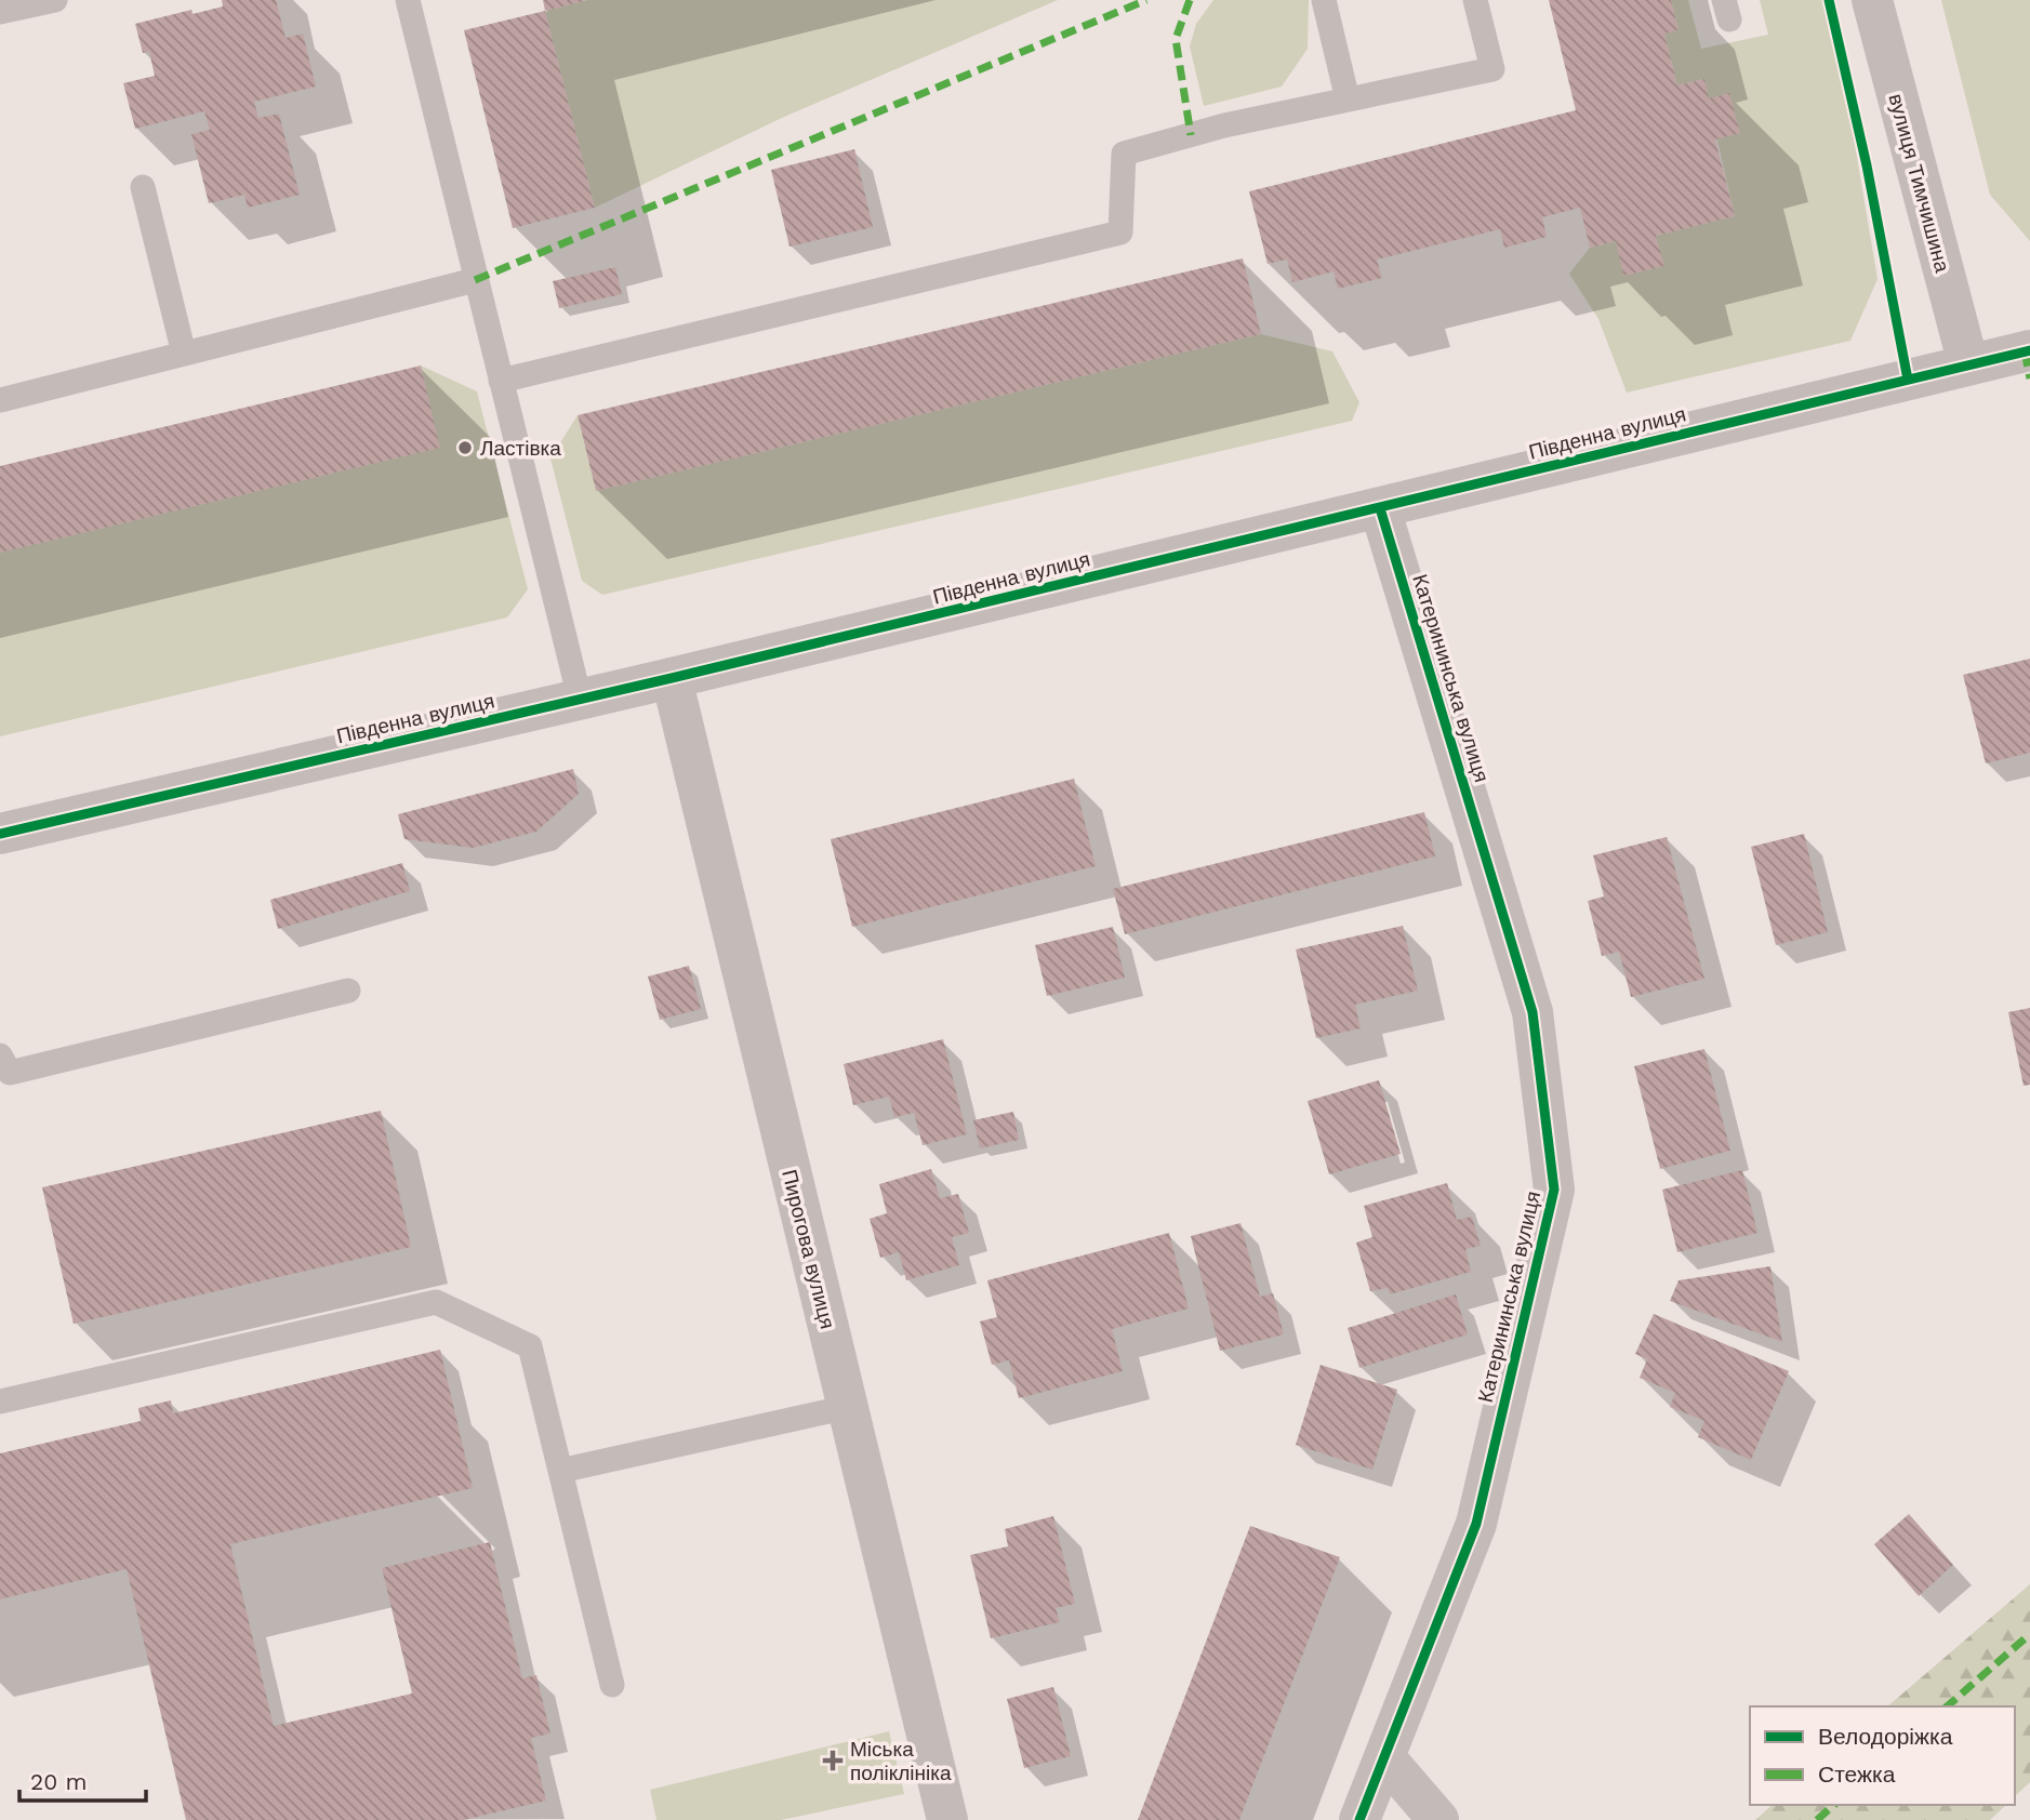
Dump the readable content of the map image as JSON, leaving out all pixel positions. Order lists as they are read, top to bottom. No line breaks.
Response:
{"streets":{"street":["вулиця Тимчишина","Південна вулиця","Катерининська вулиця","Пирогова вулиця"]},"crossings":[["вулиця Тимчишина","Південна вулиця"],["Південна вулиця","Катерининська вулиця"],["Південна вулиця","Пирогова вулиця"]],"places":{"other":["Ластівка"],"health":["Міська поліклініка"]},"legend":["Велодоріжка","Стежка"],"scale_bar":"20 m"}
